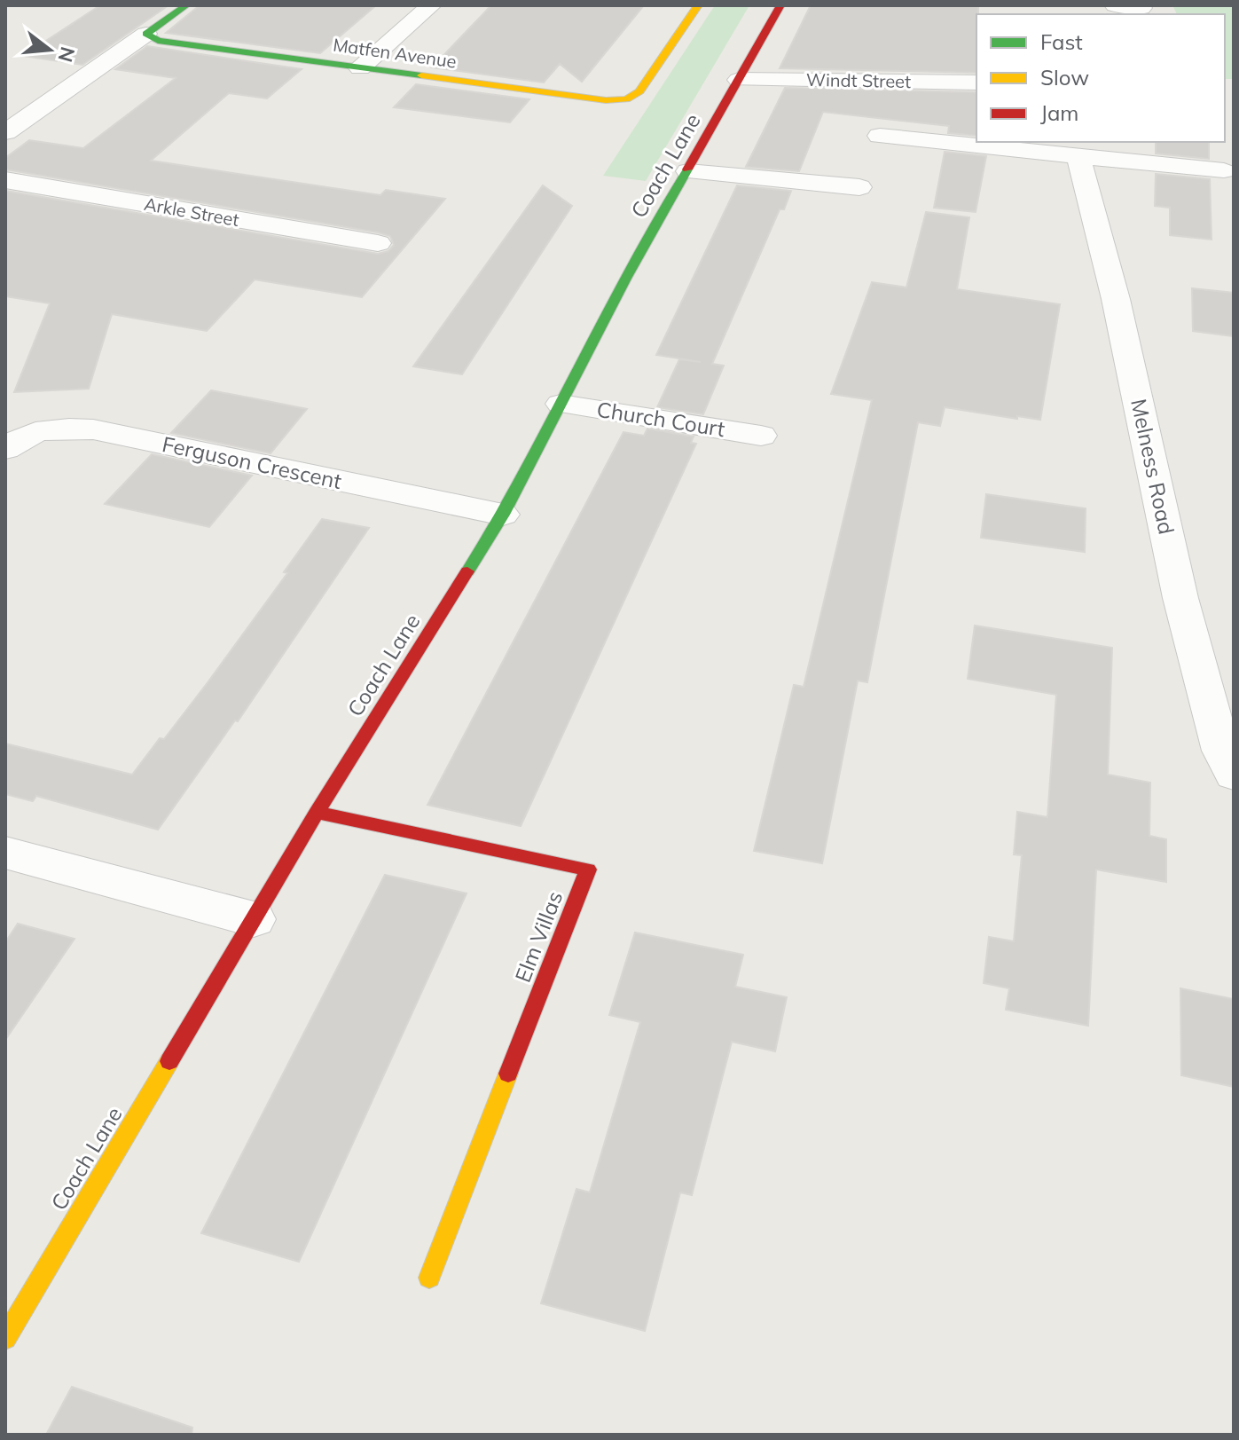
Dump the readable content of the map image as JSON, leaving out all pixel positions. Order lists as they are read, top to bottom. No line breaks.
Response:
{"streets":{"street":["Matfen Avenue","Windt Street","Coach Lane","Arkle Street","Church Court","Ferguson Crescent","Melness Road","Elm Villas"]},"crossings":[["Windt Street","Coach Lane"],["Coach Lane","Church Court"],["Coach Lane","Ferguson Crescent"],["Coach Lane","Elm Villas"]],"legend":["Fast","Slow","Jam"],"north":"right"}
